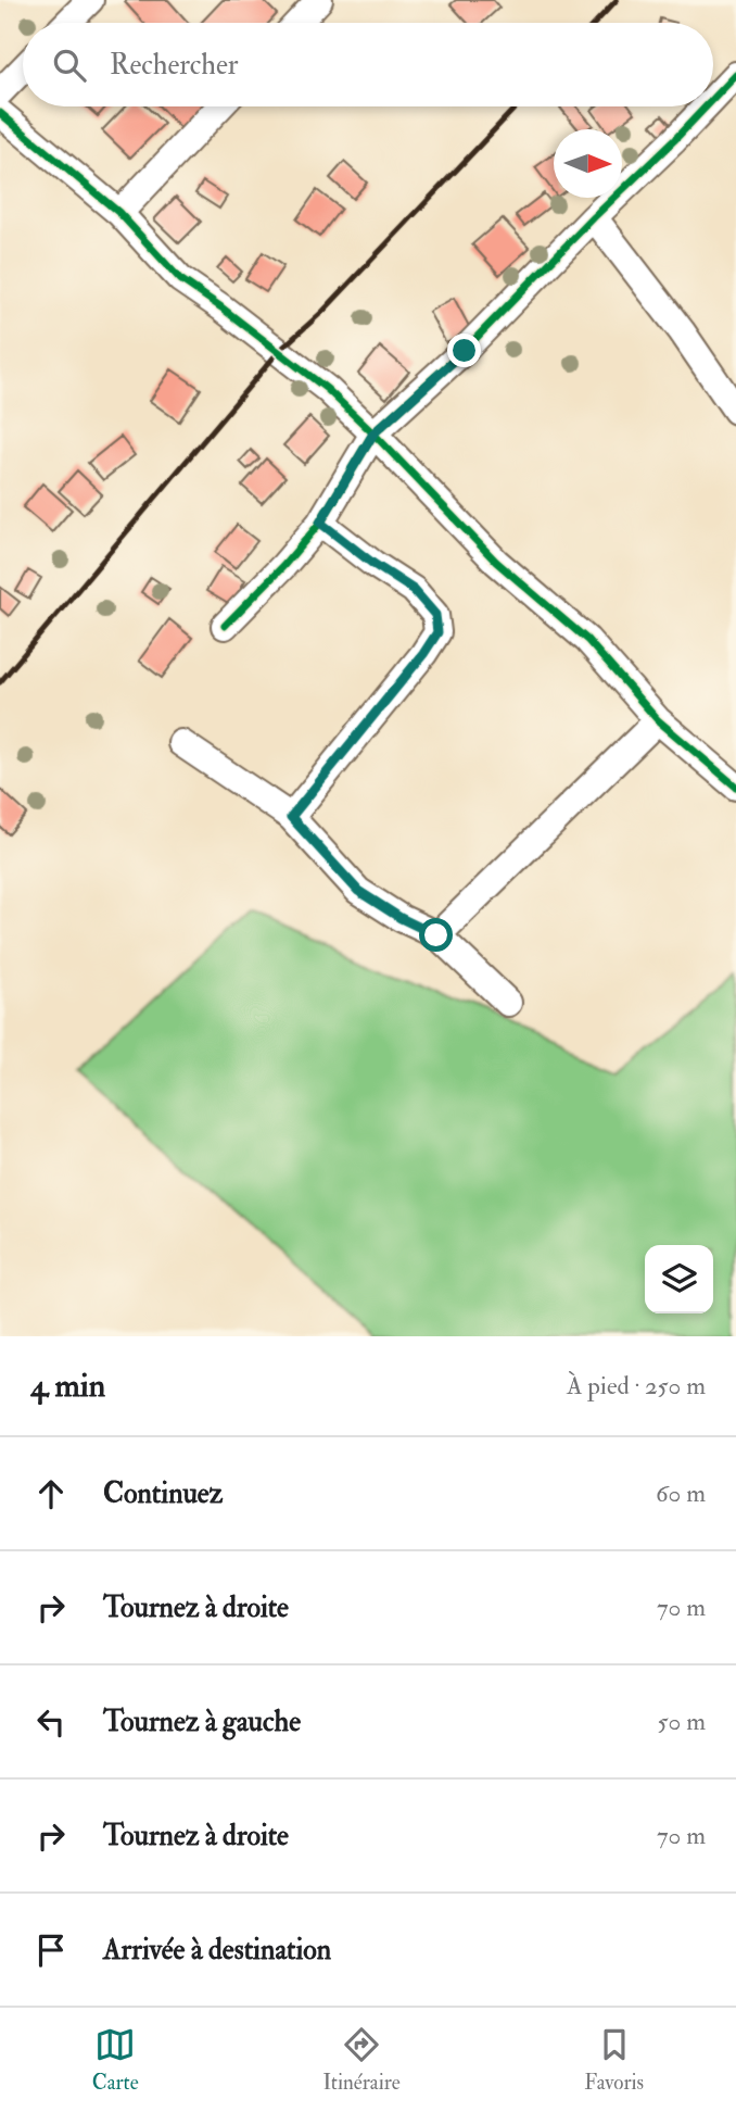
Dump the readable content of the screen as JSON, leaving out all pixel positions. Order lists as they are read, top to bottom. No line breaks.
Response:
{"north":"right","page":{"search":"Rechercher","heading":["4 min","À pied · 250 m"],"list":[["Continuez","60 m"],["Tournez à droite","70 m"],["Tournez à gauche","50 m"],["Tournez à droite","70 m"],"Arrivée à destination"],"nav":["Carte","Itinéraire","Favoris"]}}
